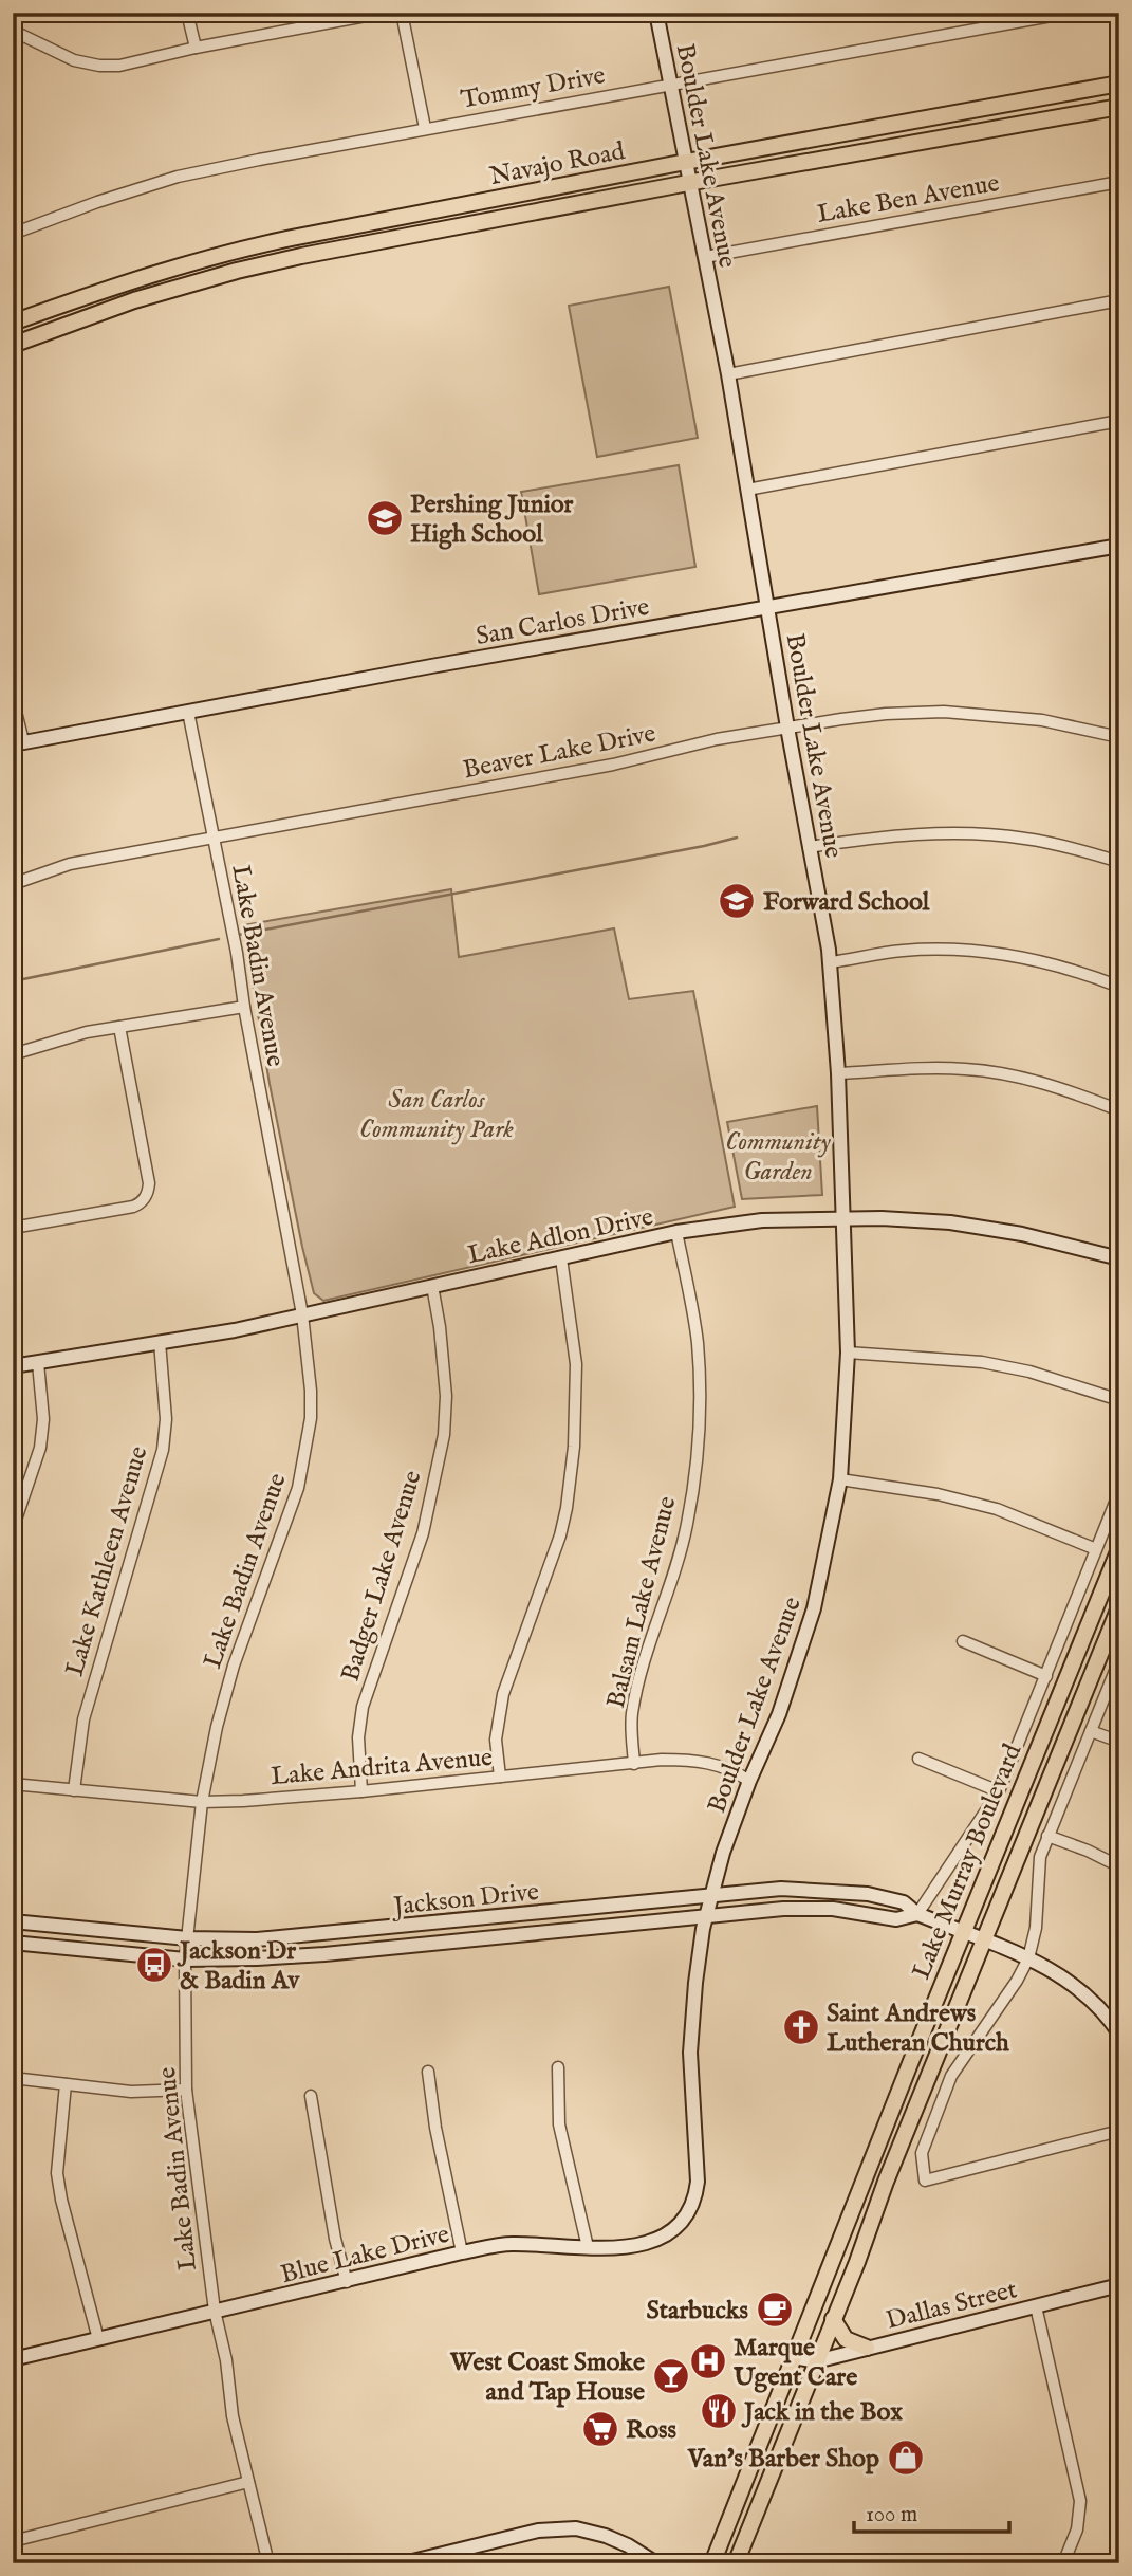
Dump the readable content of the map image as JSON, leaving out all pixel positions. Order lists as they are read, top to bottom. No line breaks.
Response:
{"streets":{"main road":["Navajo Road","Lake Murray Boulevard"],"street":["Tommy Drive","Boulder Lake Avenue","Lake Ben Avenue","San Carlos Drive","Beaver Lake Drive","Lake Badin Avenue","Lake Adlon Drive","Lake Kathleen Avenue","Badger Lake Avenue","Balsam Lake Avenue","Lake Andrita Avenue","Jackson Drive","Blue Lake Drive","Dallas Street"]},"crossings":[["Tommy Drive","Boulder Lake Avenue"],["Boulder Lake Avenue","Navajo Road"],["Boulder Lake Avenue","Lake Ben Avenue"],["Boulder Lake Avenue","San Carlos Drive"],["Boulder Lake Avenue","Beaver Lake Drive"],["Boulder Lake Avenue","Lake Adlon Drive"],["Boulder Lake Avenue","Lake Andrita Avenue"],["Boulder Lake Avenue","Jackson Drive"],["Boulder Lake Avenue","Blue Lake Drive"],["San Carlos Drive","Lake Badin Avenue"],["Beaver Lake Drive","Lake Badin Avenue"],["Lake Badin Avenue","Lake Adlon Drive"],["Lake Badin Avenue","Lake Andrita Avenue"],["Lake Badin Avenue","Jackson Drive"],["Lake Badin Avenue","Blue Lake Drive"],["Lake Adlon Drive","Lake Kathleen Avenue"],["Lake Adlon Drive","Badger Lake Avenue"],["Lake Adlon Drive","Balsam Lake Avenue"],["Lake Kathleen Avenue","Lake Andrita Avenue"],["Badger Lake Avenue","Lake Andrita Avenue"],["Balsam Lake Avenue","Lake Andrita Avenue"],["Lake Murray Boulevard","Jackson Drive"],["Lake Murray Boulevard","Dallas Street"]],"parks":["San Carlos Community Park","Community Garden"],"places":{"school or university":["Pershing Junior High School","Forward School"],"bus stop":["Jackson Dr & Badin Av"],"church":["Saint Andrews Lutheran Church"],"cafe":["Starbucks"],"hospital":["Marque Ugent Care"],"bar":["West Coast Smoke and Tap House"],"restaurant":["Jack in the Box"],"supermarket":["Ross"],"shop":["Van's Barber Shop"]},"scale_bar":"100 m"}
